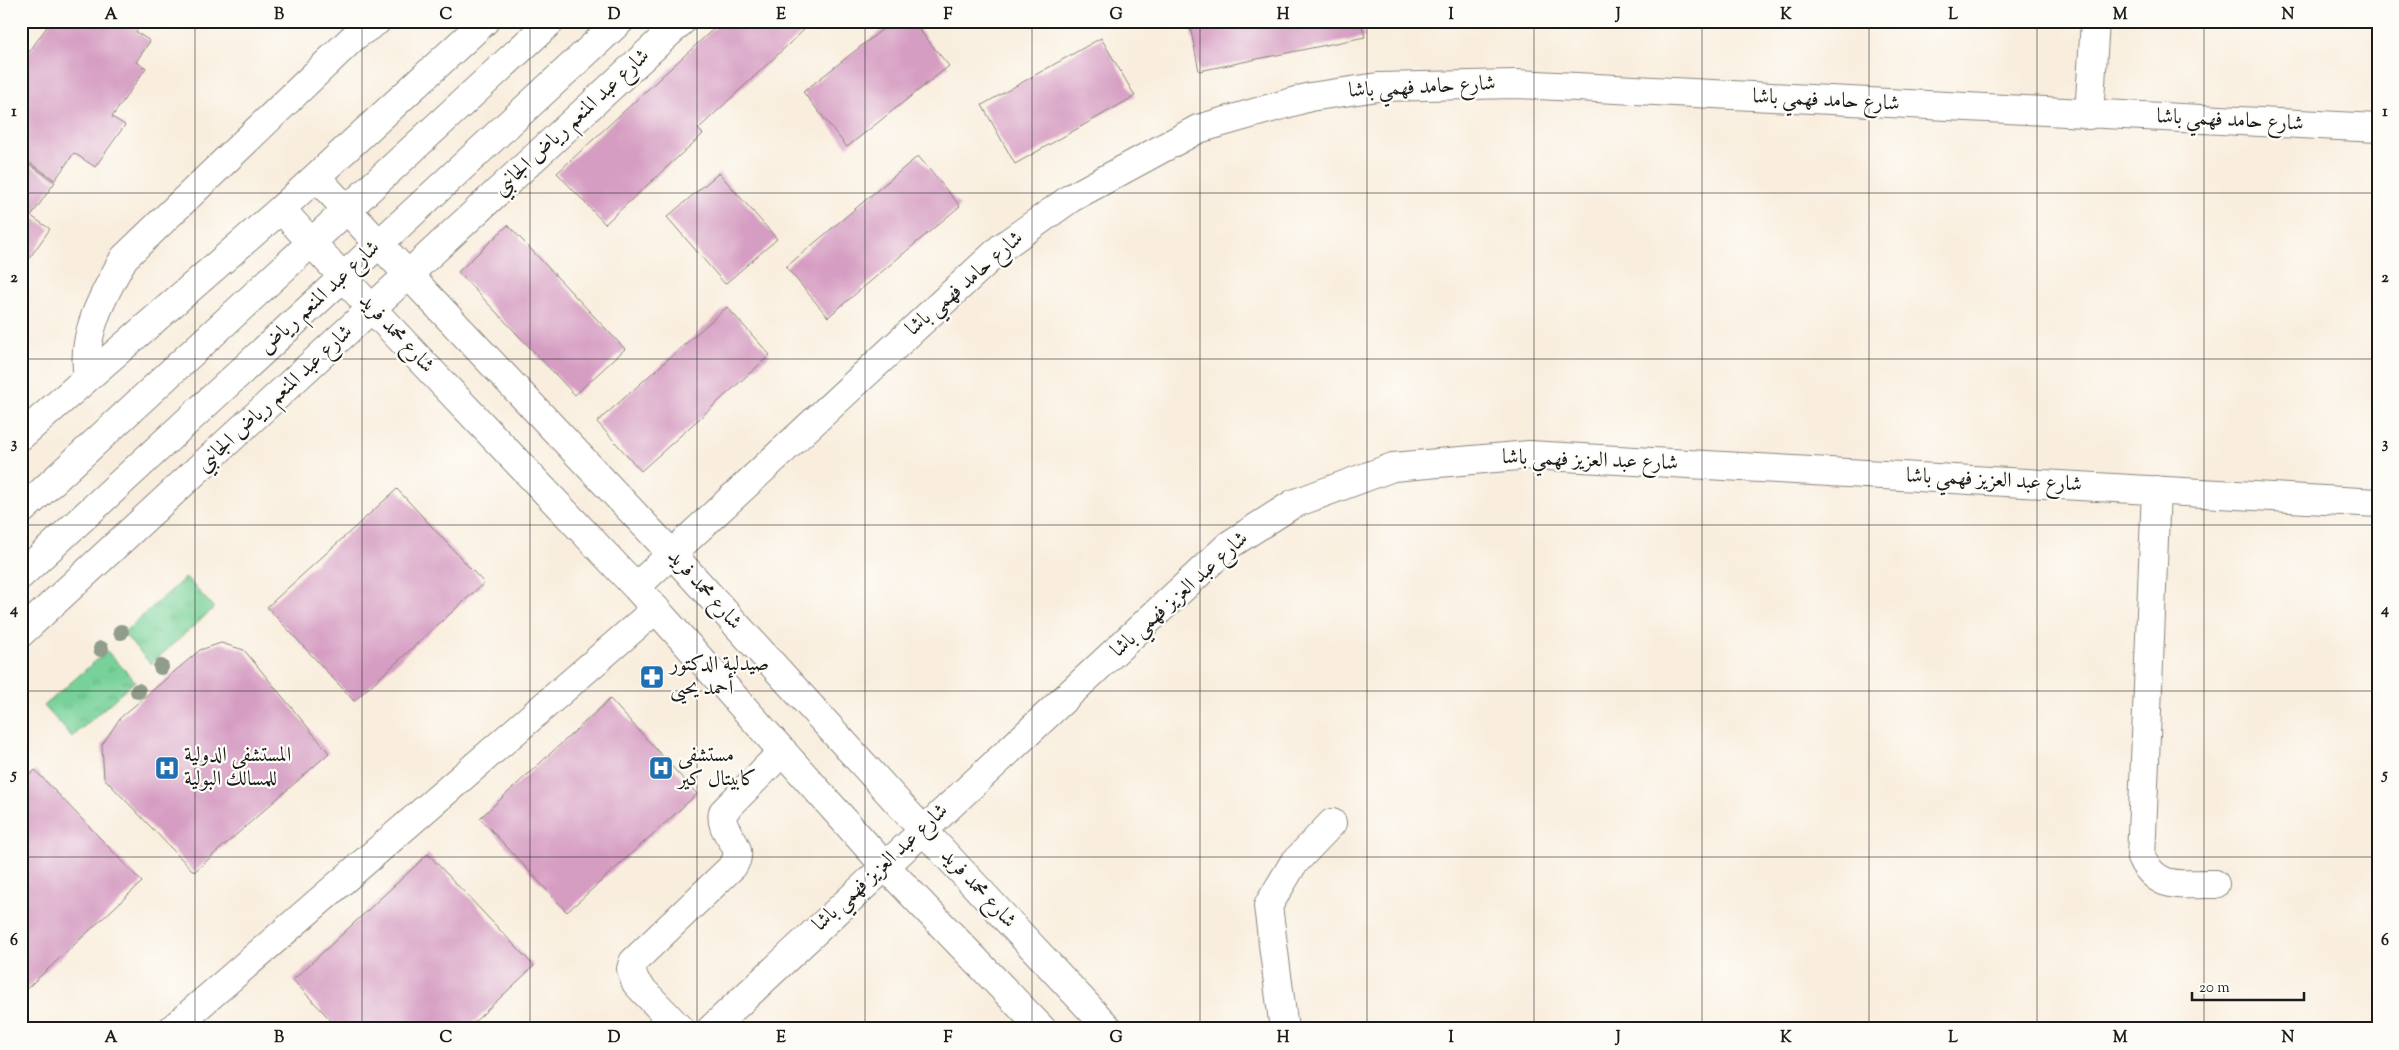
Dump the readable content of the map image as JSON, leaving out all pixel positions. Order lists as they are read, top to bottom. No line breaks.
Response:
{"streets":{"street":["شارع حامد فهمي باشا","شارع عبد المنعم رياض الجانبي","شارع عبد المنعم رياض","شارع محمد فريد","شارع عبد العزيز فهمي باشا"]},"crossings":[["شارع حامد فهمي باشا","شارع محمد فريد"],["شارع عبد المنعم رياض الجانبي","شارع محمد فريد"],["شارع عبد المنعم رياض","شارع محمد فريد"],["شارع محمد فريد","شارع عبد العزيز فهمي باشا"]],"places":{"pharmacy":["صيدلية الدكتور أحمد يحيى"],"hospital":["المستشفى الدولية للمسالك البولية","مستشفى كابيتال كير"]},"scale_bar":"20 m","grid":{"columns":["A","B","C","D","E","F","G","H","I","J","K","L","M","N"],"rows":["1","2","3","4","5","6"]}}
